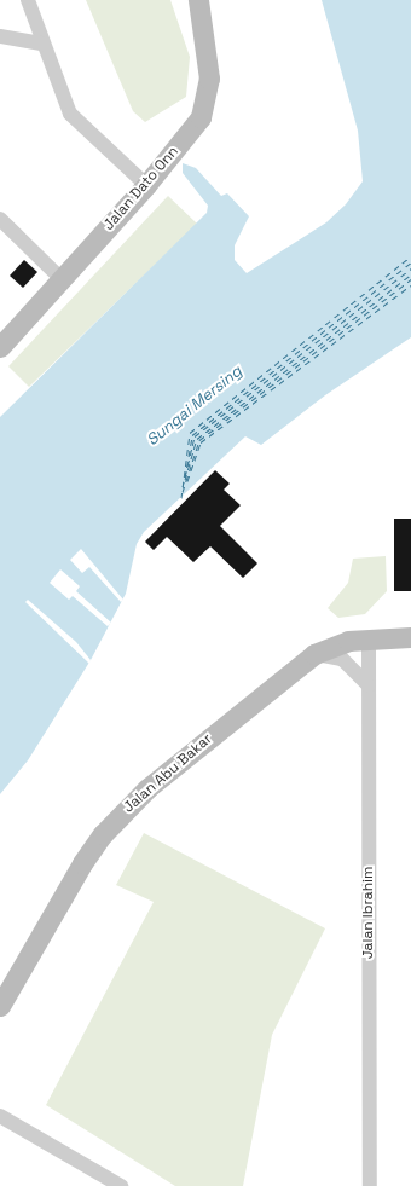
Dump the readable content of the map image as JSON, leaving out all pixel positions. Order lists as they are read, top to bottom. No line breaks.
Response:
{"streets":{"street":["Jalan Dato Onn","Jalan Abu Bakar","Jalan Ibrahim"]},"crossings":[["Jalan Abu Bakar","Jalan Ibrahim"]],"water":["Sungai Mersing"]}
